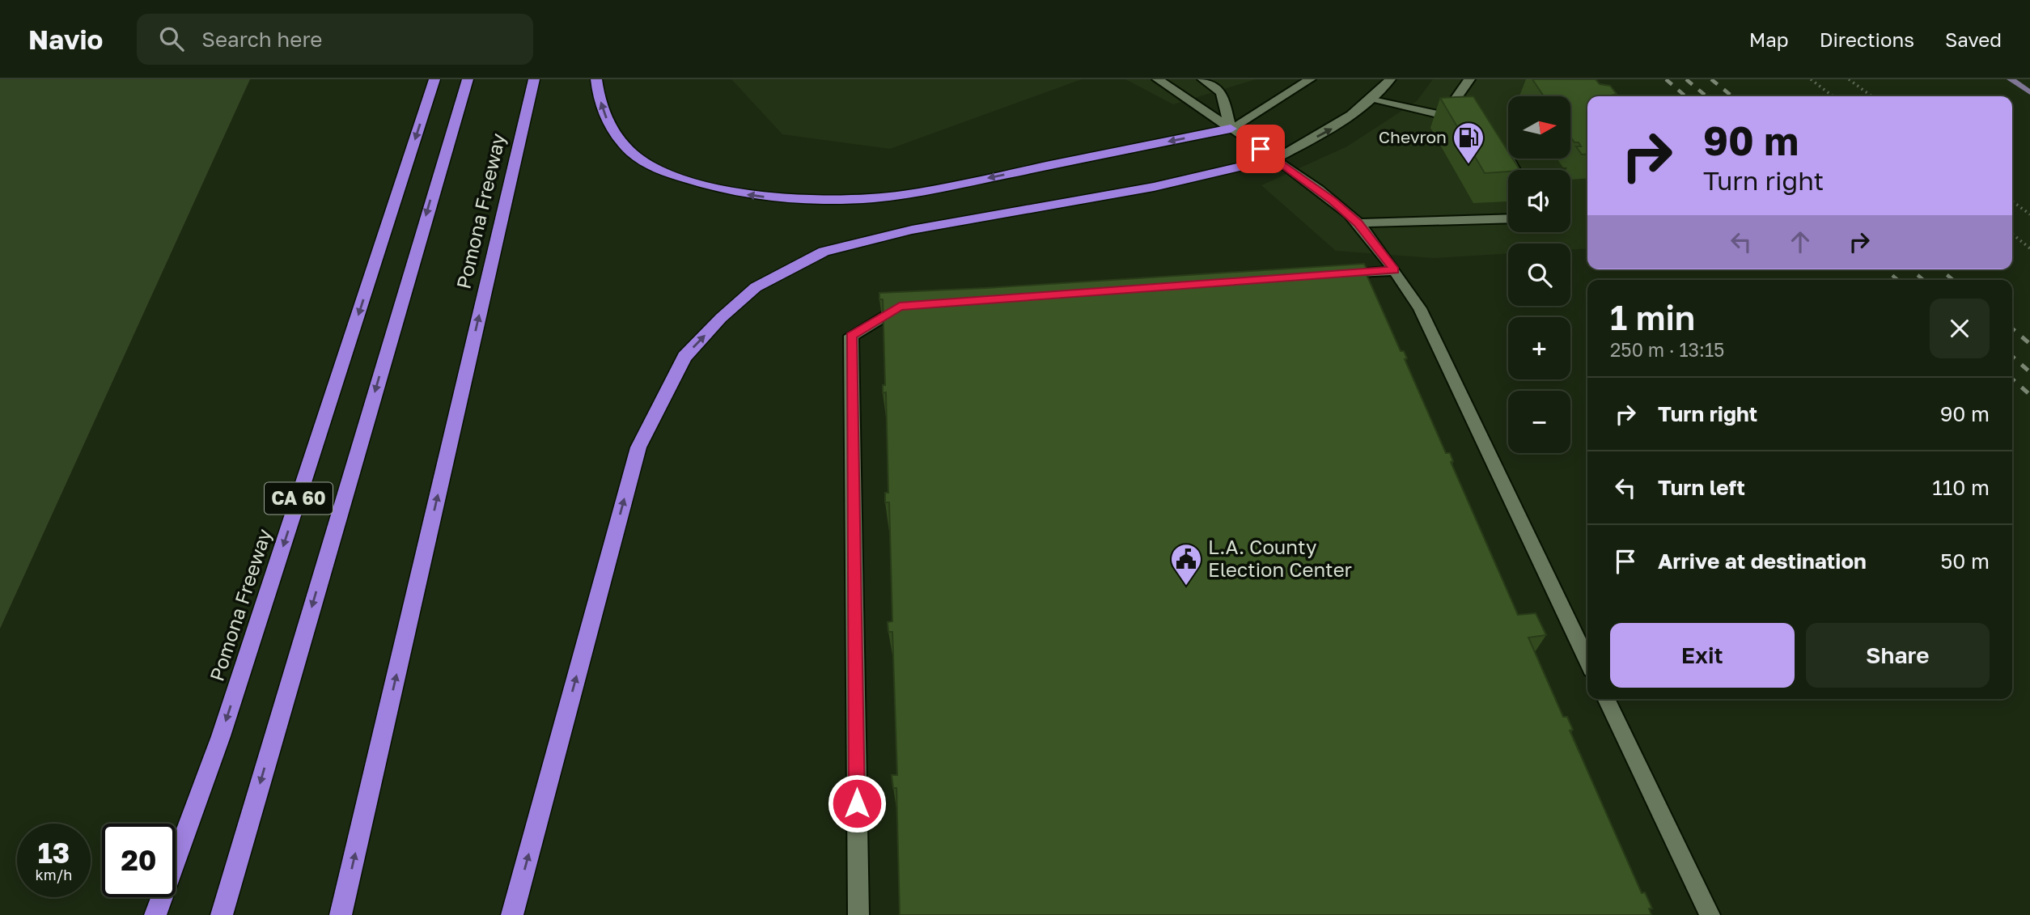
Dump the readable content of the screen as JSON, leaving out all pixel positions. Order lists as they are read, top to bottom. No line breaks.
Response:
{"streets":{"highway":["Pomona Freeway","CA 60"]},"places":{"fuel station":["Chevron"],"public building":["L.A. County Election Center"]},"north":"right","page":{"header":"Navio","search":"Search here","nav":["Map","Directions","Saved"],"map_buttons":["+","−"],"turn":["90 m","Turn right"],"heading":["1 min","250 m · 13:15"],"list":[{"name":"Turn right","value":"90 m"},{"name":"Turn left","value":"110 m"},{"name":"Arrive at destination","value":"50 m"}],"buttons":["Exit","Share"],"speed":"13 km/h","limit":"20"}}
